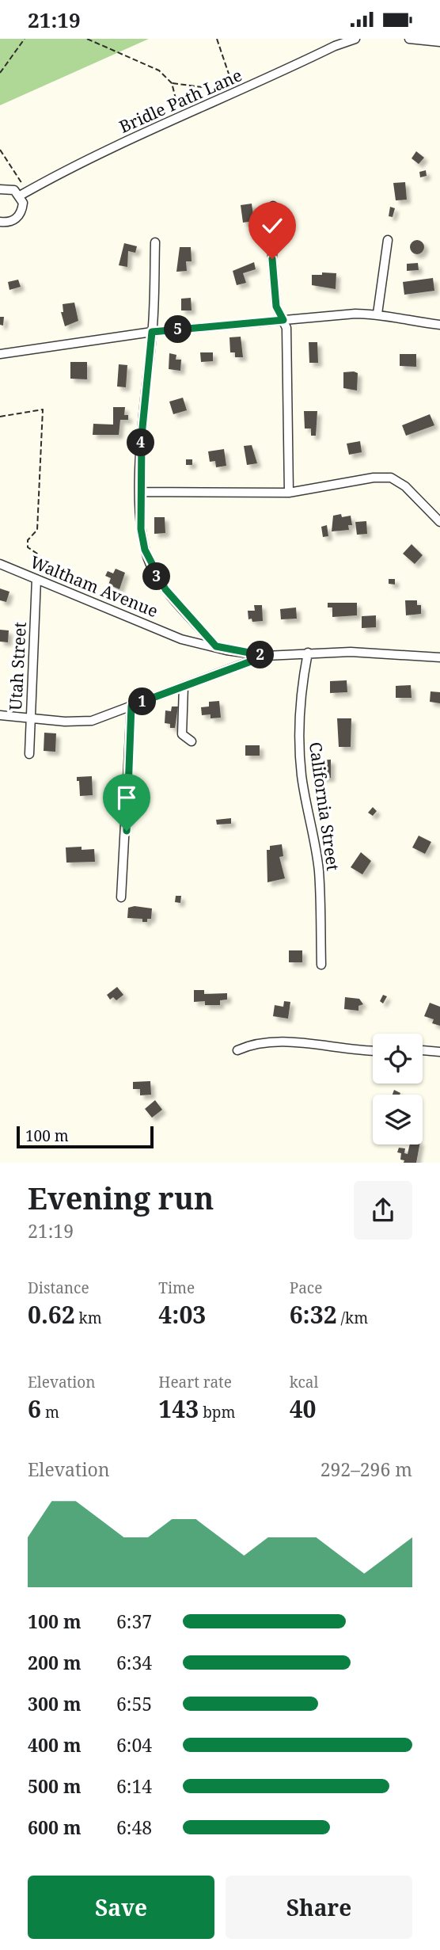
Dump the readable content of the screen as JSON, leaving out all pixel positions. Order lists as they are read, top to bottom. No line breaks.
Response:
{"streets":{"street":["Bridle Path Lane","Waltham Avenue","Utah Street","California Street"]},"crossings":[["Waltham Avenue","Utah Street"],["Waltham Avenue","California Street"]],"scale_bar":"100 m","page":{"status":"21:19","pins":["5","4","3","2","1"],"scale":"100 m","heading":["Evening run","21:19"],"stats":[["Distance","0.62 km"],["Time","4:03"],["Pace","6:32 /km"],["Elevation","6 m"],["Heart rate","143 bpm"],["kcal","40"]],"chart":["Elevation","292–296 m"],"list":[{"name":"100 m","note":"6:37"},{"name":"200 m","note":"6:34"},{"name":"300 m","note":"6:55"},{"name":"400 m","note":"6:04"},{"name":"500 m","note":"6:14"},{"name":"600 m","note":"6:48"}],"buttons":["Save","Share"]}}
